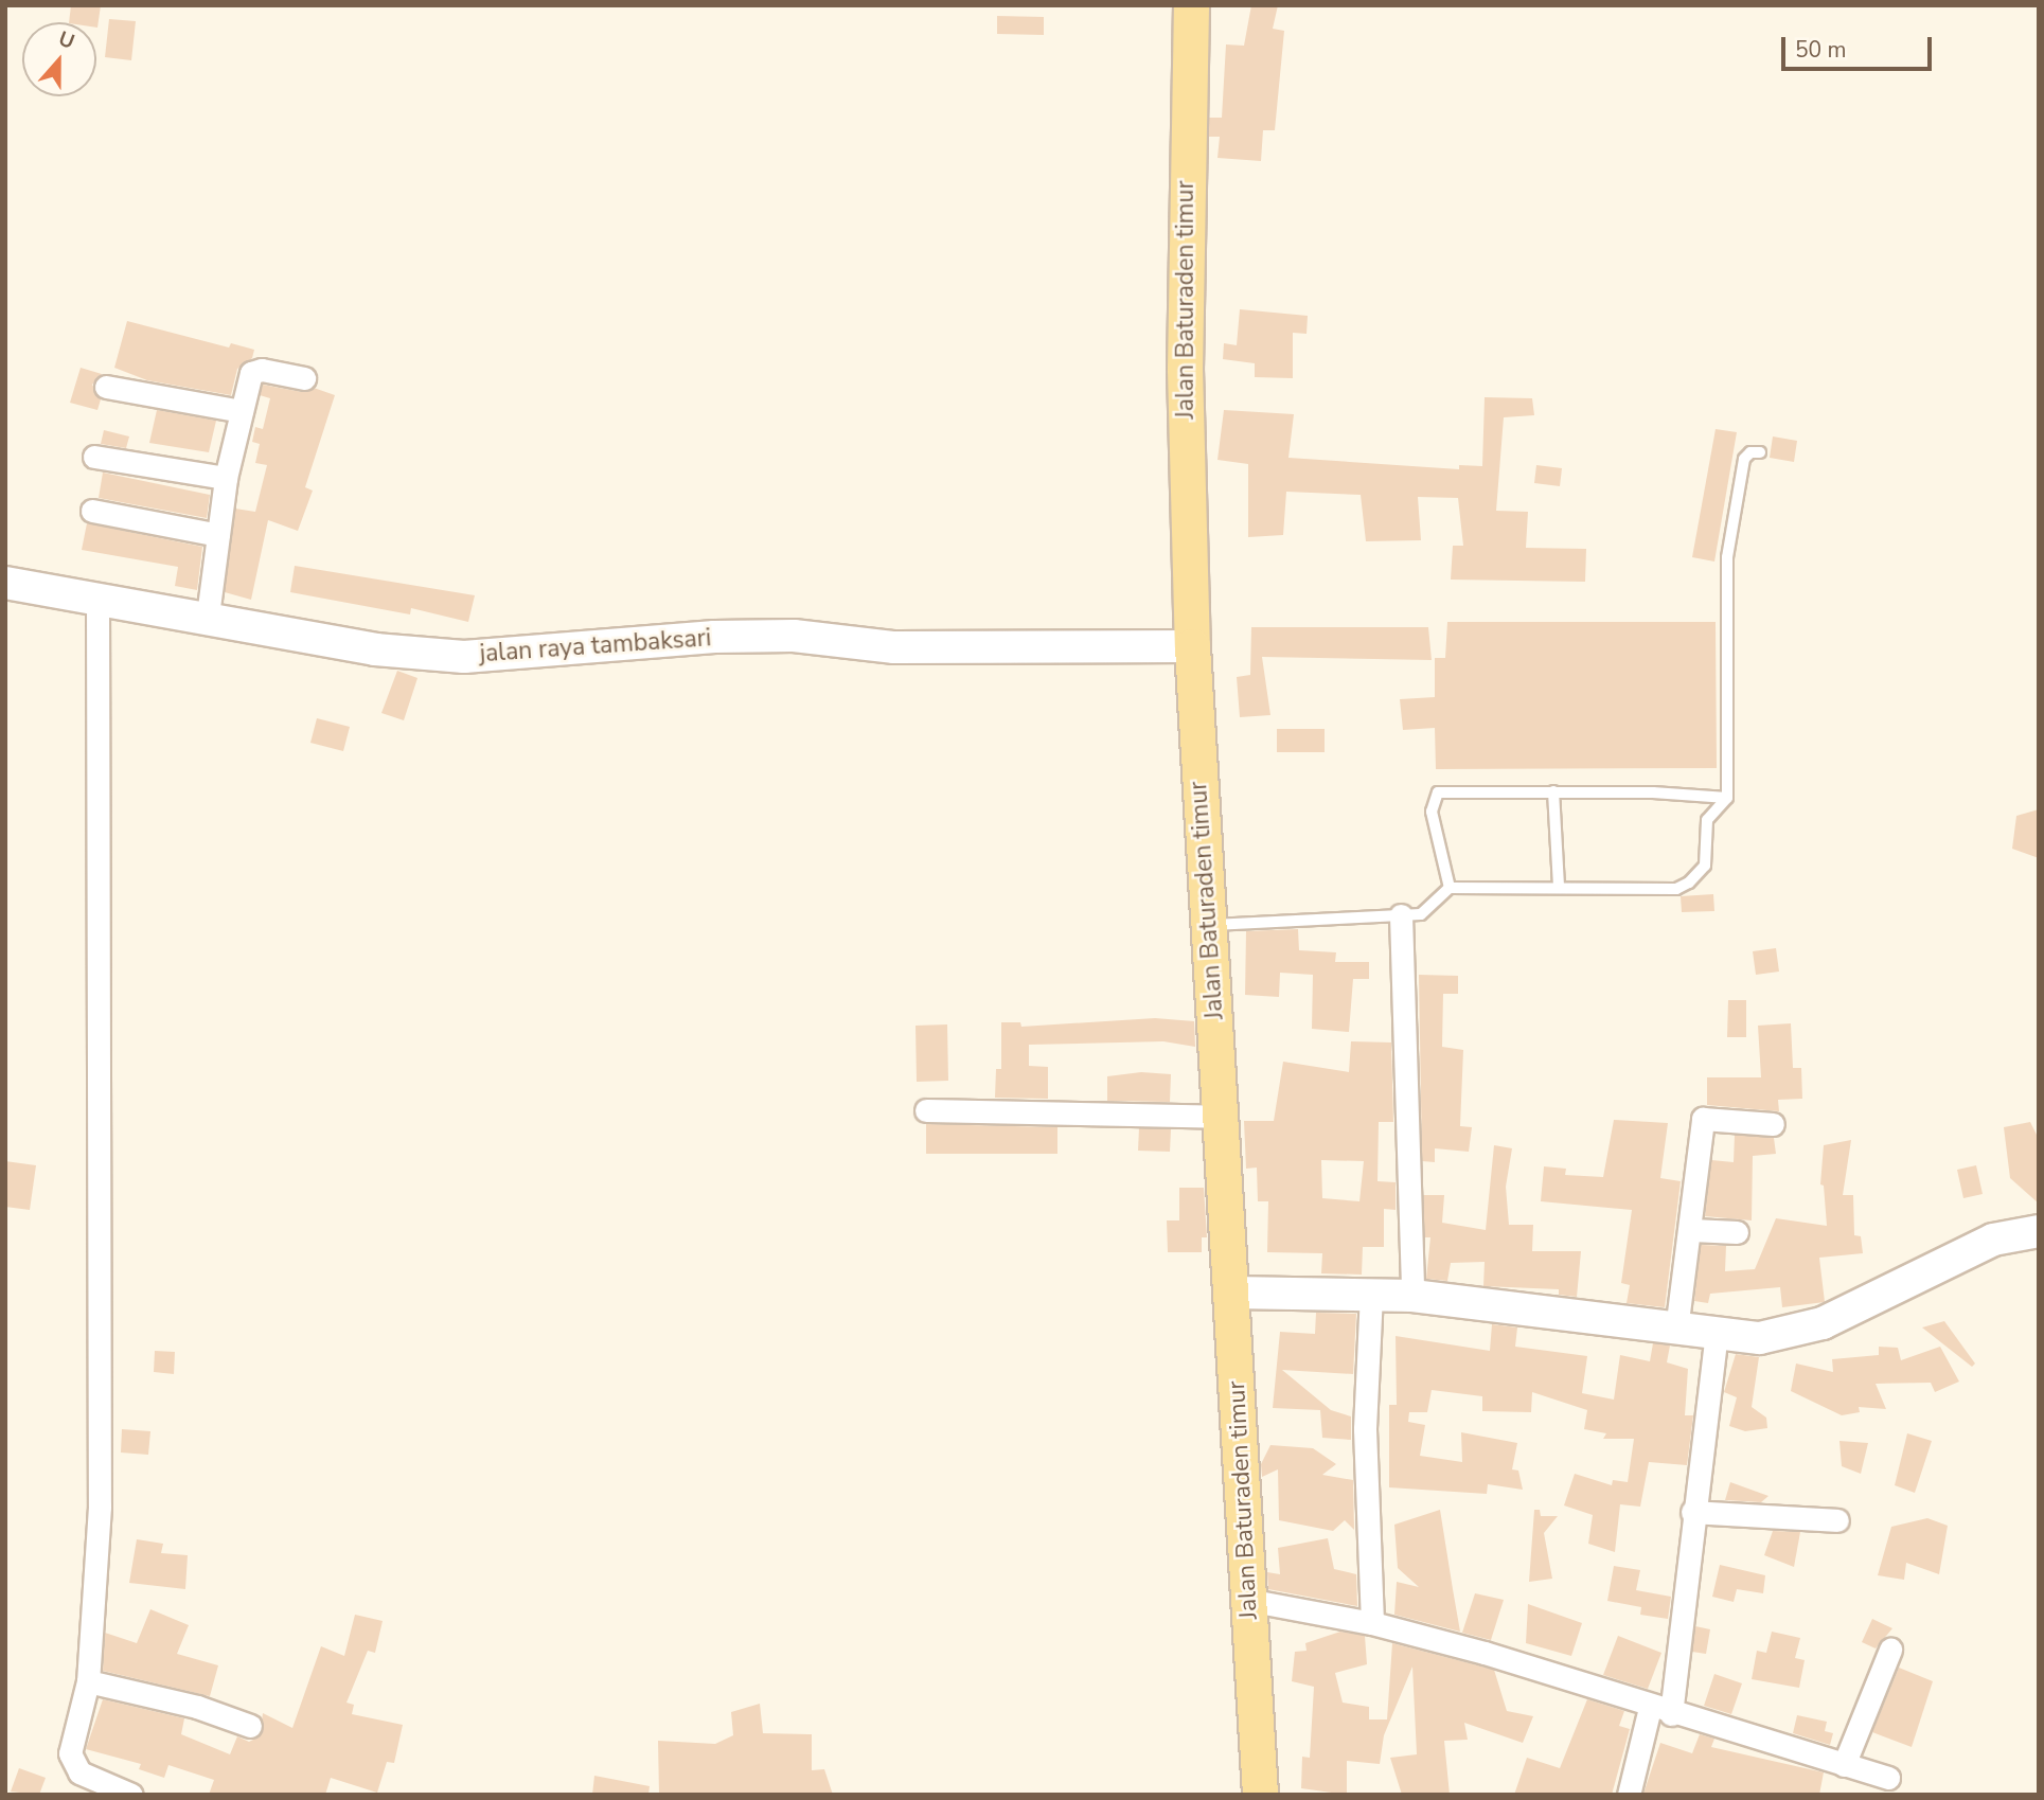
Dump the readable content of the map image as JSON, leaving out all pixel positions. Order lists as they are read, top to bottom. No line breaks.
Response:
{"streets":{"main road":["Jalan Baturaden timur"],"street":["jalan raya tambaksari"]},"crossings":[["Jalan Baturaden timur","jalan raya tambaksari"]],"scale_bar":"50 m","north":"top"}
